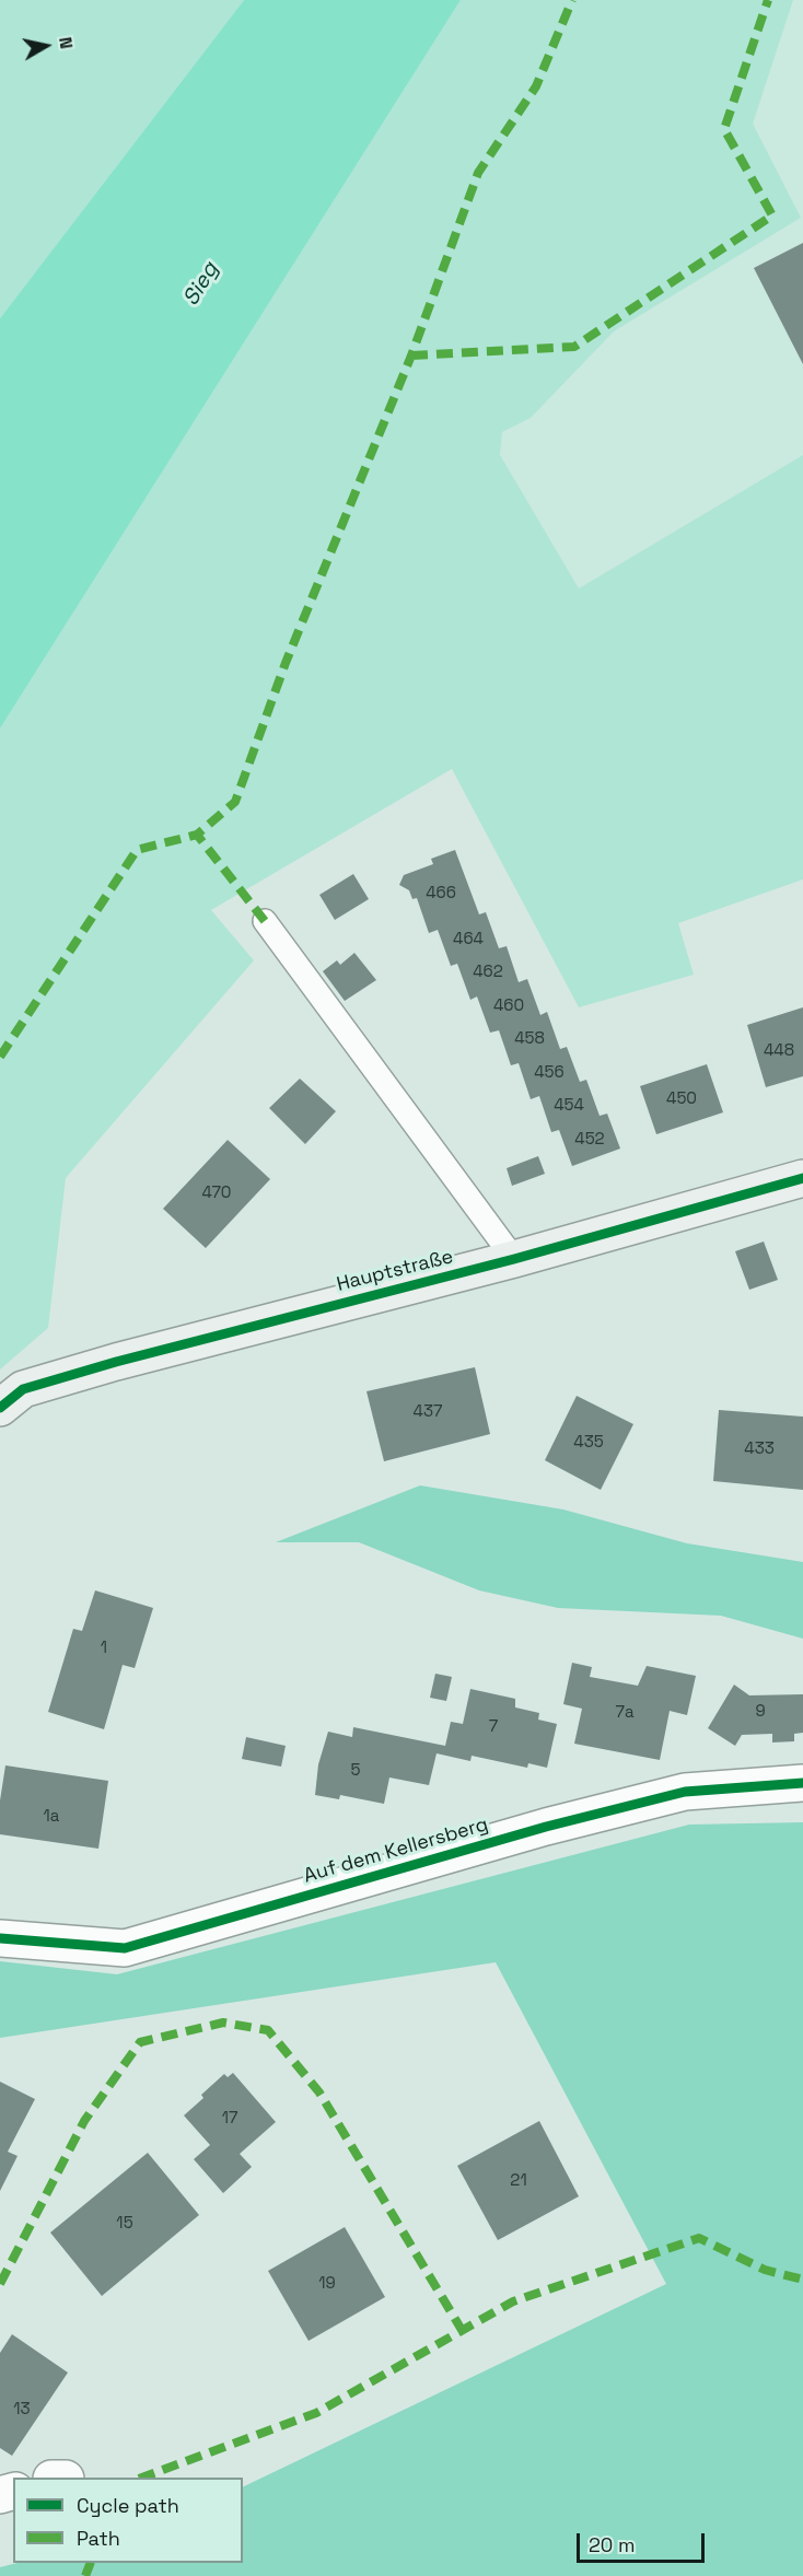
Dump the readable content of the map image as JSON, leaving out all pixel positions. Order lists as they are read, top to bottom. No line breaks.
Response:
{"streets":{"main road":["Hauptstraße"],"street":["Auf dem Kellersberg"]},"water":["Sieg"],"house_numbers":["466","464","462","460","458","448","456","450","454","452","470","437","435","433","1","9","7a","7","5","1a","17","21","15","19","13"],"legend":["Cycle path","Path"],"scale_bar":"20 m","north":"right"}
